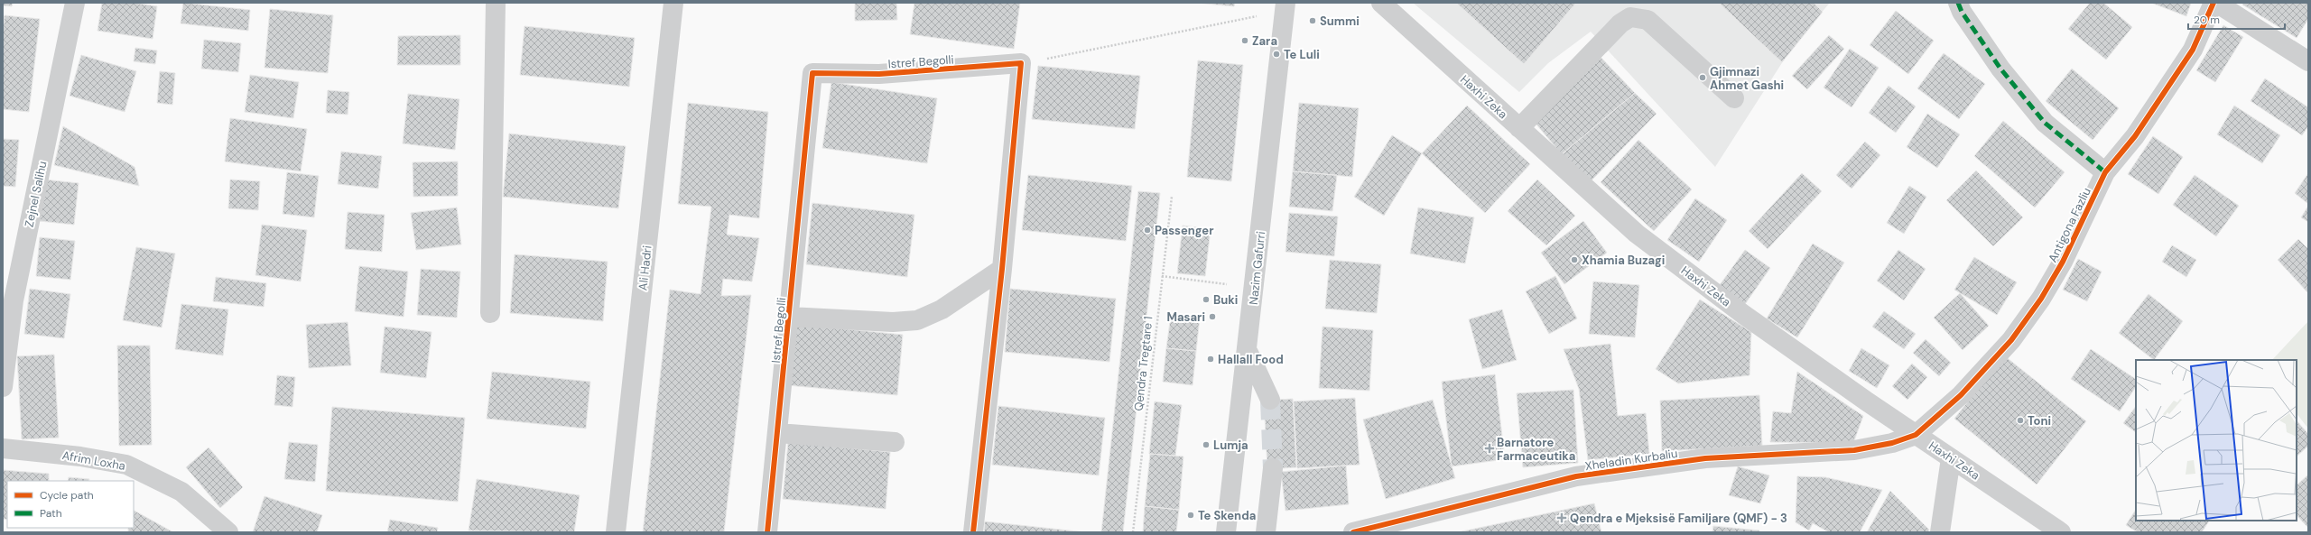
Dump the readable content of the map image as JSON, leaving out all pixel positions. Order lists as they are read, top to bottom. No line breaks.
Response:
{"streets":{"street":["Istref Begolli","Haxhi Zeka","Zejnel Salihu","Antigona Fazliu","Ali Hadri","Nazim Gafurri","Xheladin Kurbaliu","Afrim Loxha"],"path":["Qendra Tregtare 1"]},"crossings":[["Haxhi Zeka","Antigona Fazliu"],["Haxhi Zeka","Xheladin Kurbaliu"],["Antigona Fazliu","Xheladin Kurbaliu"]],"places":{"other":["Summi","Zara","Te Luli","Gjimnazi Ahmet Gashi","Passenger","Xhamia Buzagi","Buki","Masari","Hallall Food","Toni","Lumja","Te Skenda"],"health":["Barnatore Farmaceutika","Qendra e Mjeksisë Familjare (QMF) - 3"]},"legend":["Cycle path","Path"],"scale_bar":"20 m"}
